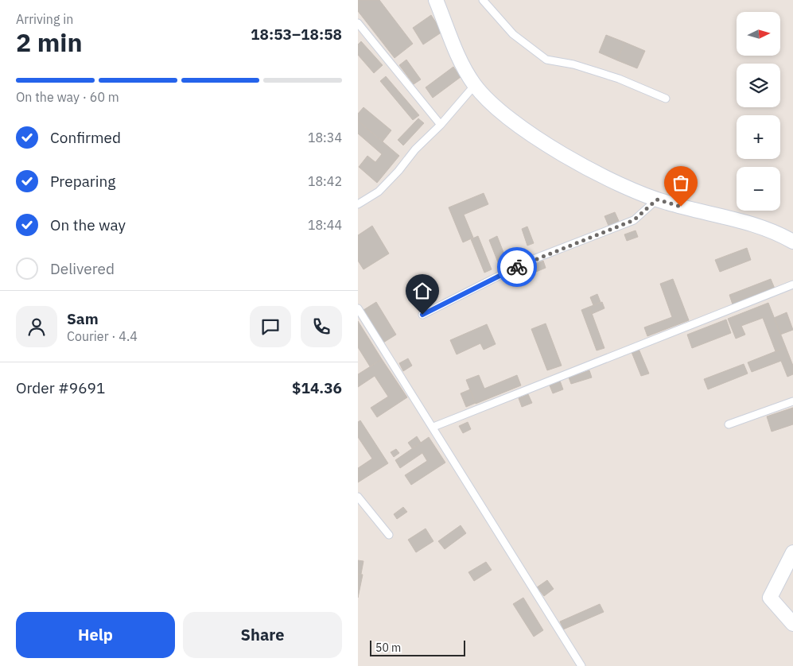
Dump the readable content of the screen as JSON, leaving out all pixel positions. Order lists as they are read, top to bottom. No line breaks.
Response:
{"scale_bar":"50 m","north":"right","page":{"heading":["2 min","Arriving in","18:53–18:58"],"panel":["Sam","Courier · 4.4","Order #9691","$14.36"],"map_buttons":["+","−"],"bar":"On the way · 60 m","list":[["Confirmed","18:34"],["Preparing","18:42"],["On the way","18:44"],"Delivered"],"buttons":["Help","Share"],"scale":"50 m"}}
